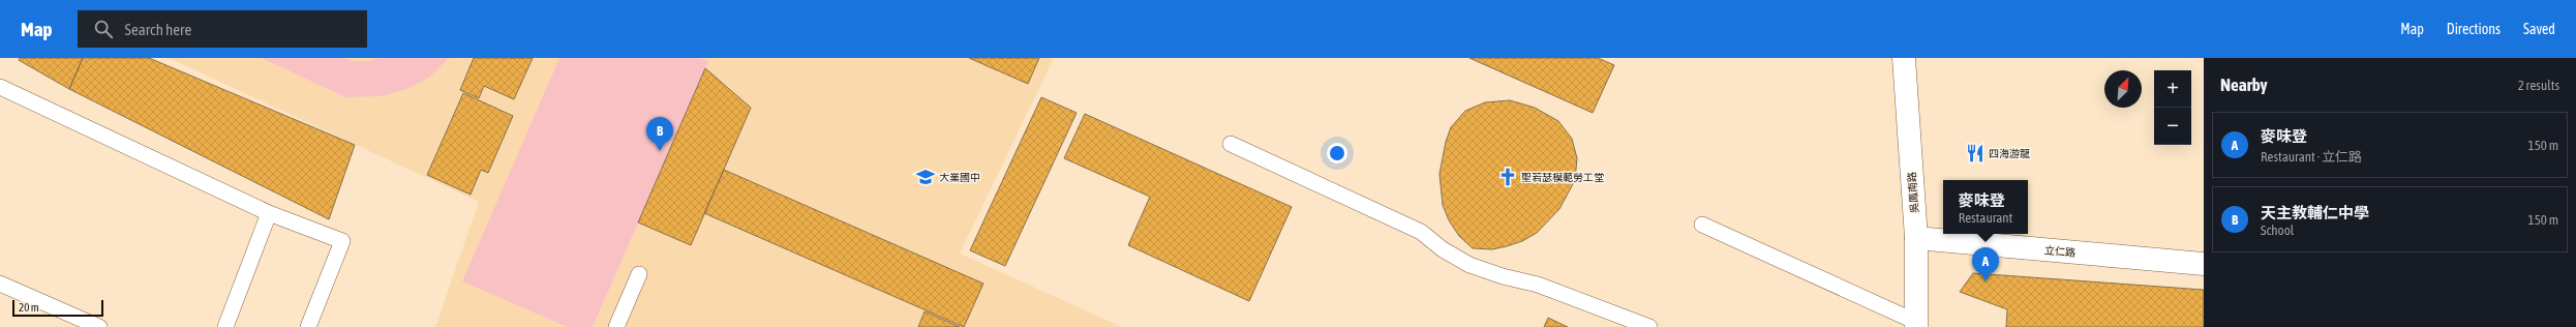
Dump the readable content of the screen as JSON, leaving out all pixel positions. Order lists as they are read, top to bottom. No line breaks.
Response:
{"streets":{"street":["吳鳳南路","立仁路"]},"crossings":[["吳鳳南路","立仁路"]],"places":{"restaurant":["四海游龍"],"school or university":["大業國中"],"church":["聖若瑟模範勞工堂"]},"scale_bar":"20 m","north":"top right","page":{"header":"Map","search":"Search here","nav":["Map","Directions","Saved"],"heading":["Nearby","2 results"],"map_buttons":["+","−"],"list":[{"mark":"A","name":"麥味登","note":"Restaurant · 立仁路","value":"150 m"},{"mark":"B","name":"天主教輔仁中學","note":"School","value":"150 m"}],"pins":["B","A"],"popup":["麥味登","Restaurant"],"scale":"20 m"}}
